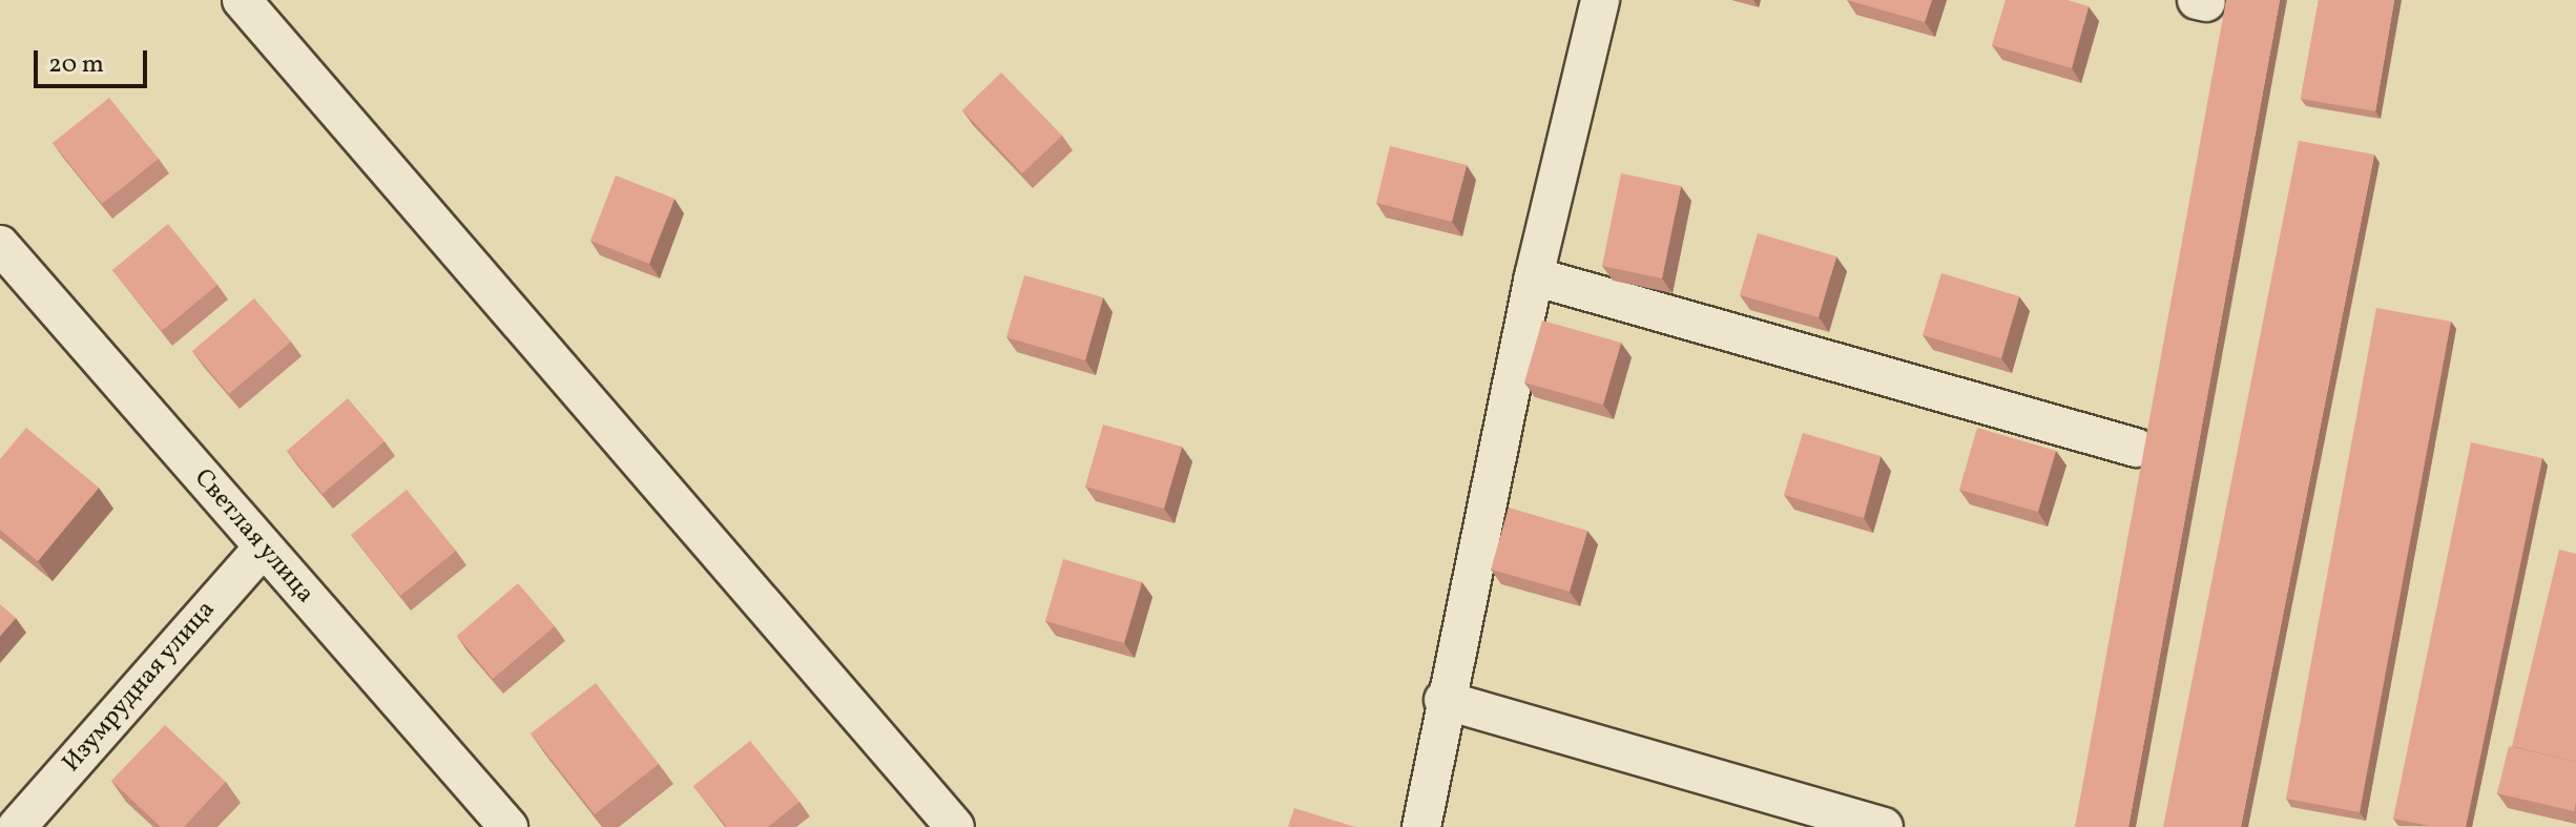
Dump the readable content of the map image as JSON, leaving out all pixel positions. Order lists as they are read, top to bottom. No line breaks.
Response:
{"streets":{"street":["Светлая улица","Изумрудная улица"]},"crossings":[["Светлая улица","Изумрудная улица"]],"scale_bar":"20 m"}
